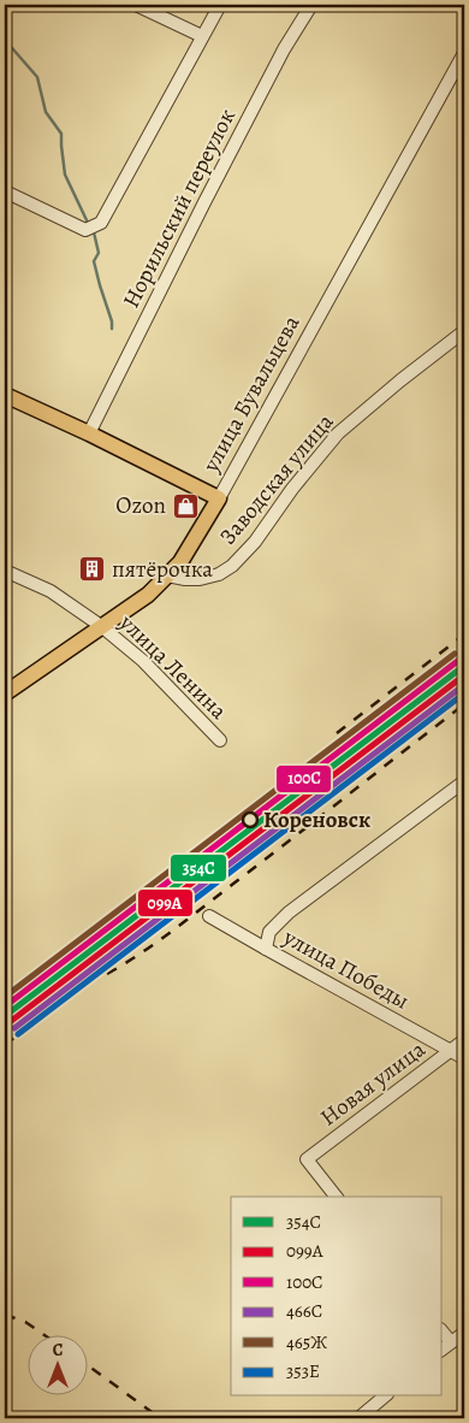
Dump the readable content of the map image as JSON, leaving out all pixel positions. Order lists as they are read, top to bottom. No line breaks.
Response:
{"streets":{"main road":["улица Бувальцева"],"street":["Норильский переулок","Заводская улица","улица Ленина","улица Победы","Новая улица"]},"crossings":[["улица Бувальцева","Заводская улица"],["улица Бувальцева","улица Ленина"],["улица Победы","Новая улица"]],"places":{"shop":["Ozon"],"building":["пятёрочка"],"other":["Кореновск"]},"lines":["transit line 465Ж","transit line 100C","transit line 354С","transit line 099А","transit line 466С","transit line 353Е"],"legend":["354С","099А","100C","466С","465Ж","353Е"],"north":"top"}
